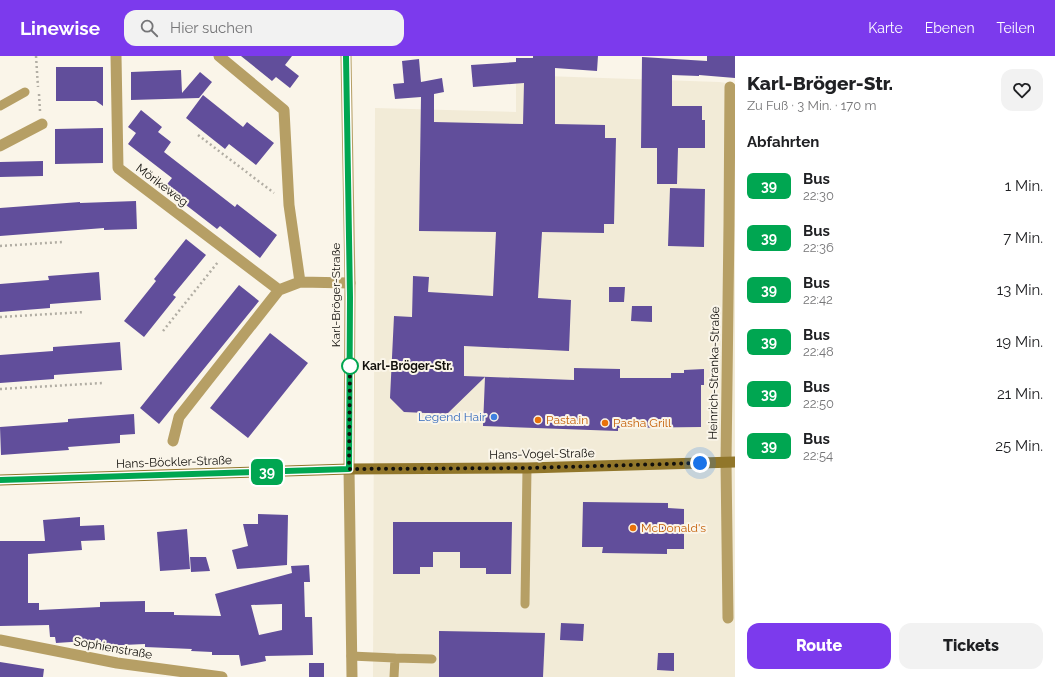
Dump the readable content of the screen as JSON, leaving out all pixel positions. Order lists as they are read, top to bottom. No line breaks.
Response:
{"streets":{"main road":["Hans-Vogel-Straße","Hans-Böckler-Straße"],"street":["Mörikeweg","Karl-Bröger-Straße","Heinrich-Stranka-Straße","Sophienstraße"]},"crossings":[["Karl-Bröger-Straße","Hans-Vogel-Straße"],["Karl-Bröger-Straße","Hans-Böckler-Straße"],["Heinrich-Stranka-Straße","Hans-Vogel-Straße"],["Hans-Vogel-Straße","Hans-Böckler-Straße"]],"places":["Karl-Bröger-Str.","Legend Hair","Pasta.in","Pasha Grill","McDonald's"],"lines":["bus line 39"],"page":{"header":"Linewise","search":"Hier suchen","nav":["Karte","Ebenen","Teilen"],"on_map":"39","heading":[["Karl-Bröger-Str.","Zu Fuß · 3 Min. · 170 m"],"Abfahrten"],"list":[{"mark":"39","name":"Bus","note":"22:30","value":"1 Min."},{"mark":"39","name":"Bus","note":"22:36","value":"7 Min."},{"mark":"39","name":"Bus","note":"22:42","value":"13 Min."},{"mark":"39","name":"Bus","note":"22:48","value":"19 Min."},{"mark":"39","name":"Bus","note":"22:50","value":"21 Min."},{"mark":"39","name":"Bus","note":"22:54","value":"25 Min."}],"buttons":["Route","Tickets"]}}
